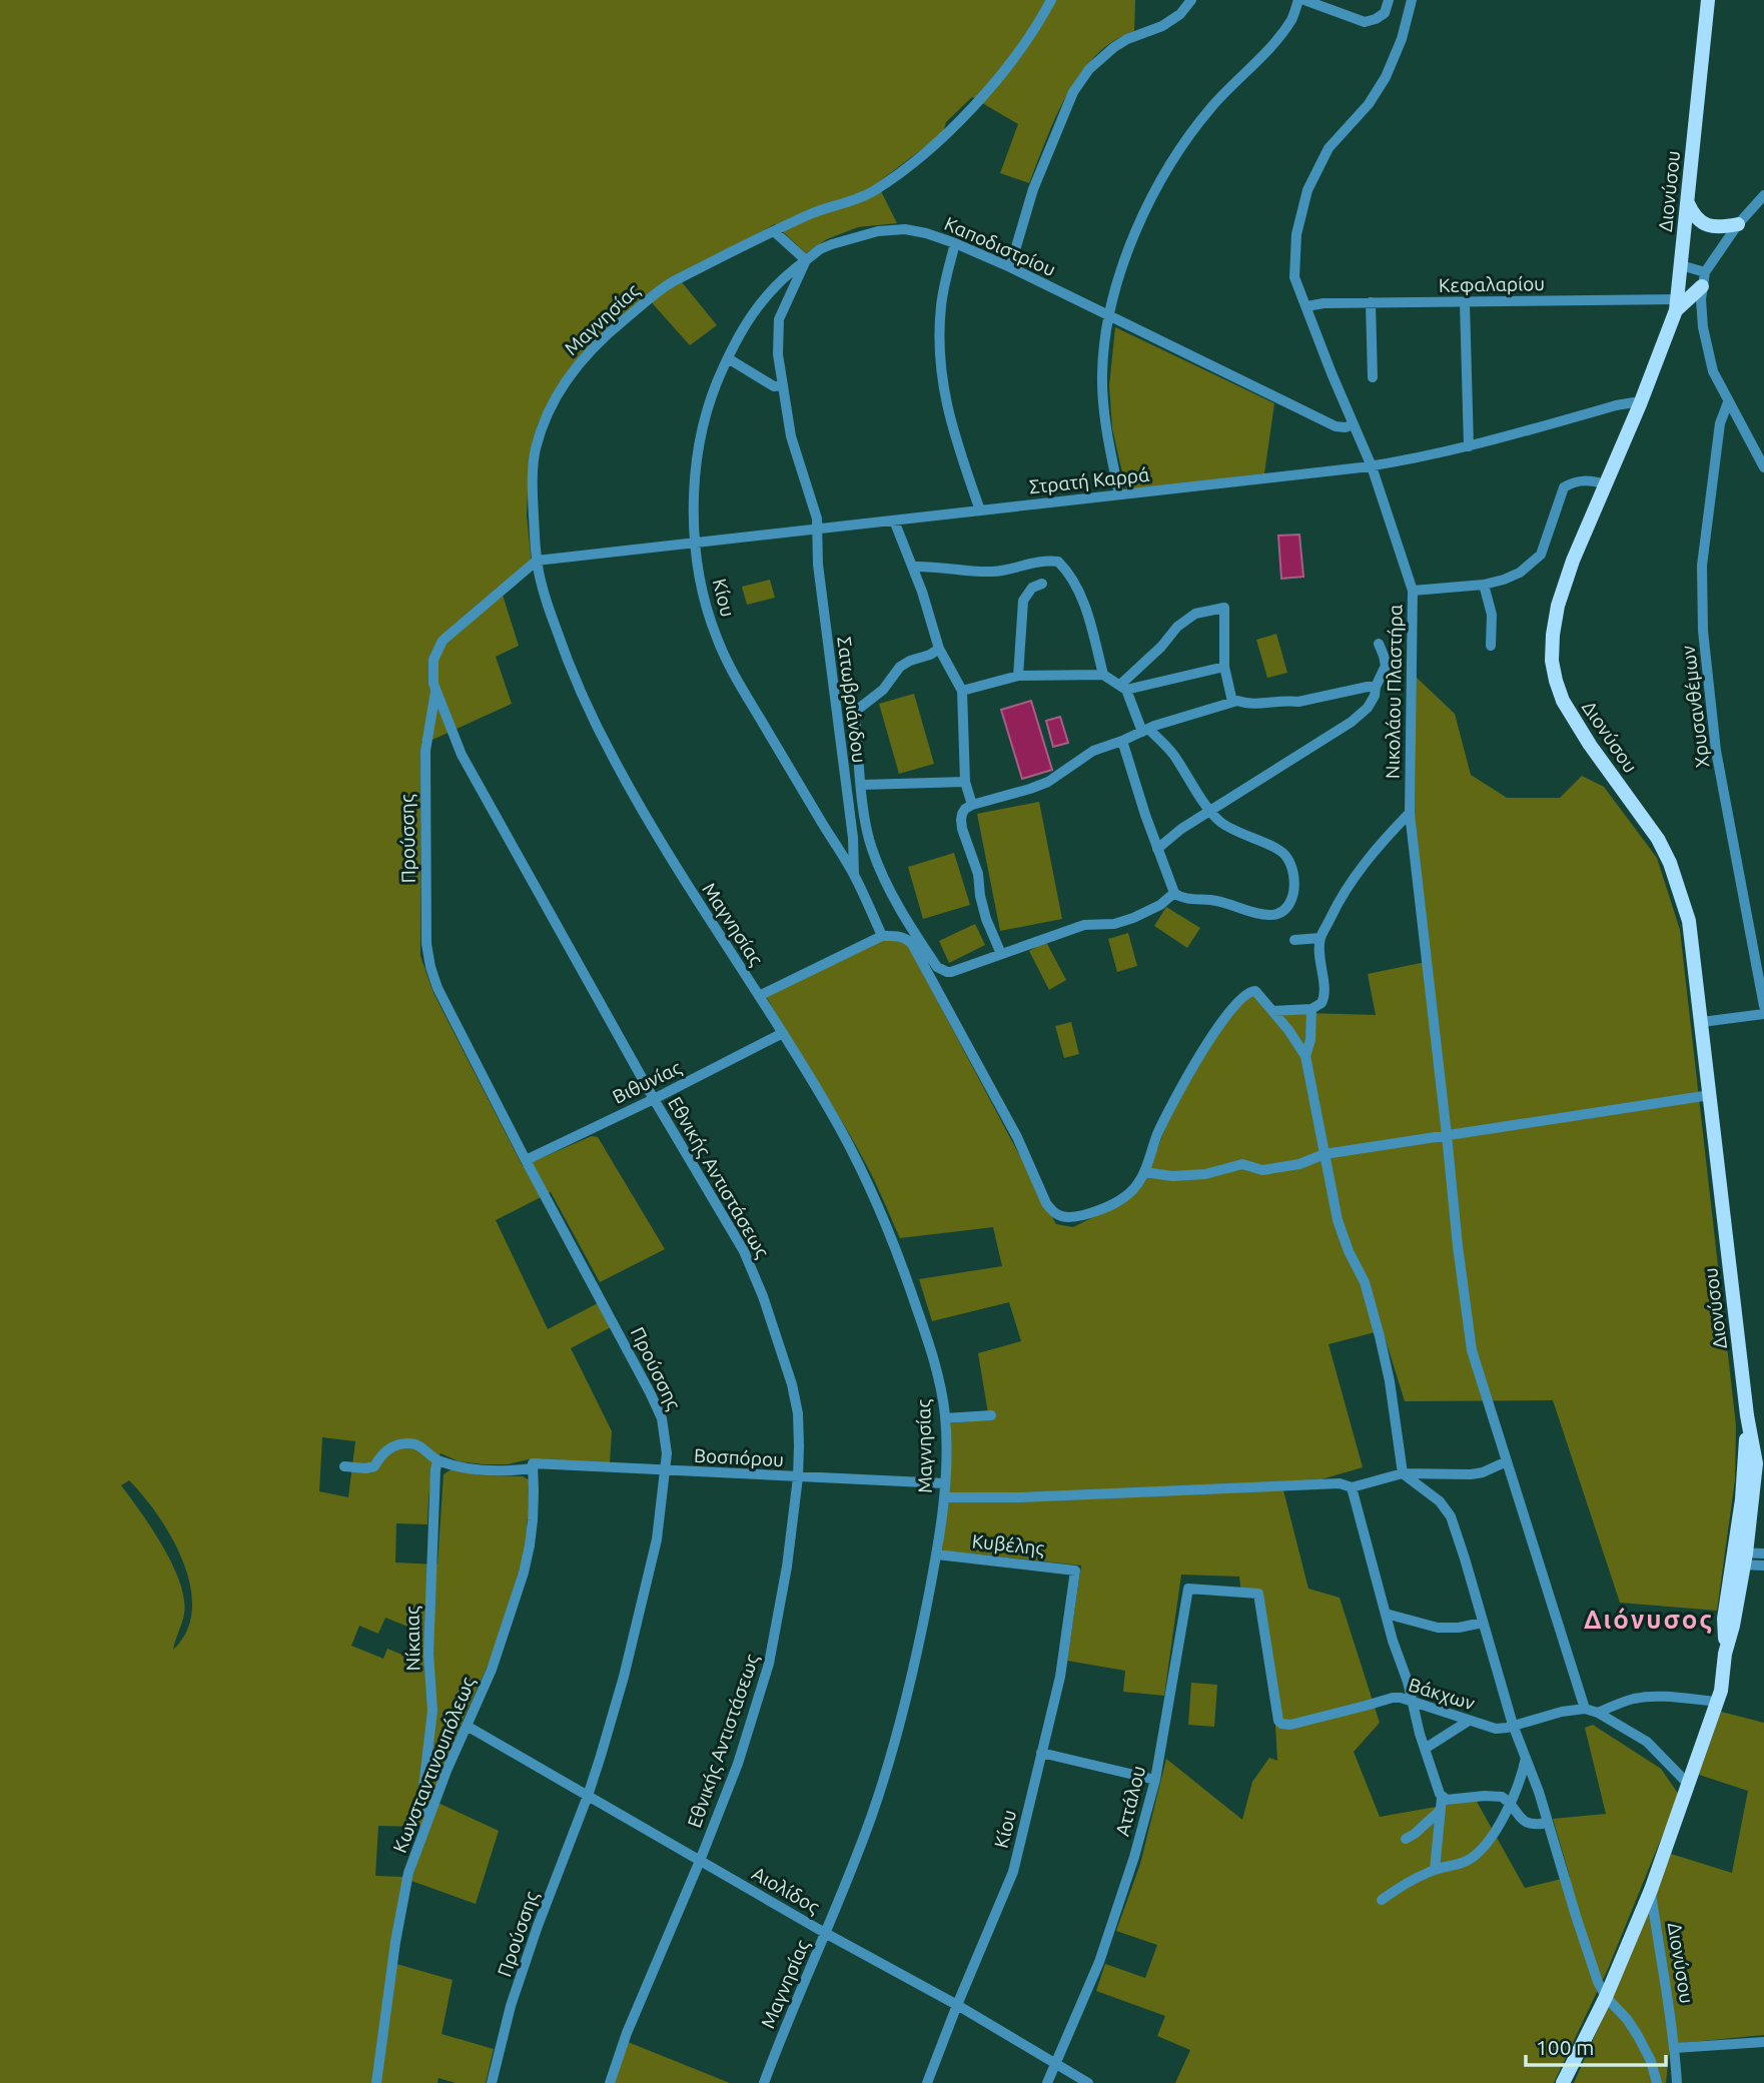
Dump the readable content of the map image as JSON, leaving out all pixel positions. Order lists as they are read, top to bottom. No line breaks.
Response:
{"streets":{"main road":["Διονύσου"],"street":["Καποδιστρίου","Κεφαλαρίου","Μαγνησίας","Στρατή Καρρά","Κίου","Νικολάου Πλαστήρα","Σατωβριάνδου","Χρυσανθέμων","Προύσσης","Βιθυνίας","Εθνικής Αντιστάσεως","Βοσπόρου","Κυβέλης","Νίκαιας","Βάκχων","Κωνσταντινουπόλεως","Αττάλου","Αιολίδος"]},"crossings":[["Διονύσου","Κεφαλαρίου"],["Διονύσου","Στρατή Καρρά"],["Διονύσου","Βάκχων"],["Καποδιστρίου","Κίου"],["Καποδιστρίου","Νικολάου Πλαστήρα"],["Κεφαλαρίου","Νικολάου Πλαστήρα"],["Μαγνησίας","Στρατή Καρρά"],["Μαγνησίας","Βιθυνίας"],["Μαγνησίας","Εθνικής Αντιστάσεως"],["Μαγνησίας","Βοσπόρου"],["Μαγνησίας","Κυβέλης"],["Μαγνησίας","Αιολίδος"],["Στρατή Καρρά","Κίου"],["Στρατή Καρρά","Νικολάου Πλαστήρα"],["Στρατή Καρρά","Σατωβριάνδου"],["Στρατή Καρρά","Εθνικής Αντιστάσεως"],["Κίου","Σατωβριάνδου"],["Κίου","Κυβέλης"],["Κίου","Αιολίδος"],["Νικολάου Πλαστήρα","Βάκχων"],["Προύσσης","Βιθυνίας"],["Προύσσης","Εθνικής Αντιστάσεως"],["Προύσσης","Βοσπόρου"],["Προύσσης","Αιολίδος"],["Βιθυνίας","Εθνικής Αντιστάσεως"],["Εθνικής Αντιστάσεως","Βοσπόρου"],["Εθνικής Αντιστάσεως","Αιολίδος"],["Βοσπόρου","Νίκαιας"],["Βοσπόρου","Κωνσταντινουπόλεως"],["Νίκαιας","Κωνσταντινουπόλεως"],["Βάκχων","Αττάλου"],["Κωνσταντινουπόλεως","Αιολίδος"],["Αττάλου","Αιολίδος"]],"districts":["Διόνυσος"],"scale_bar":"100 m"}
